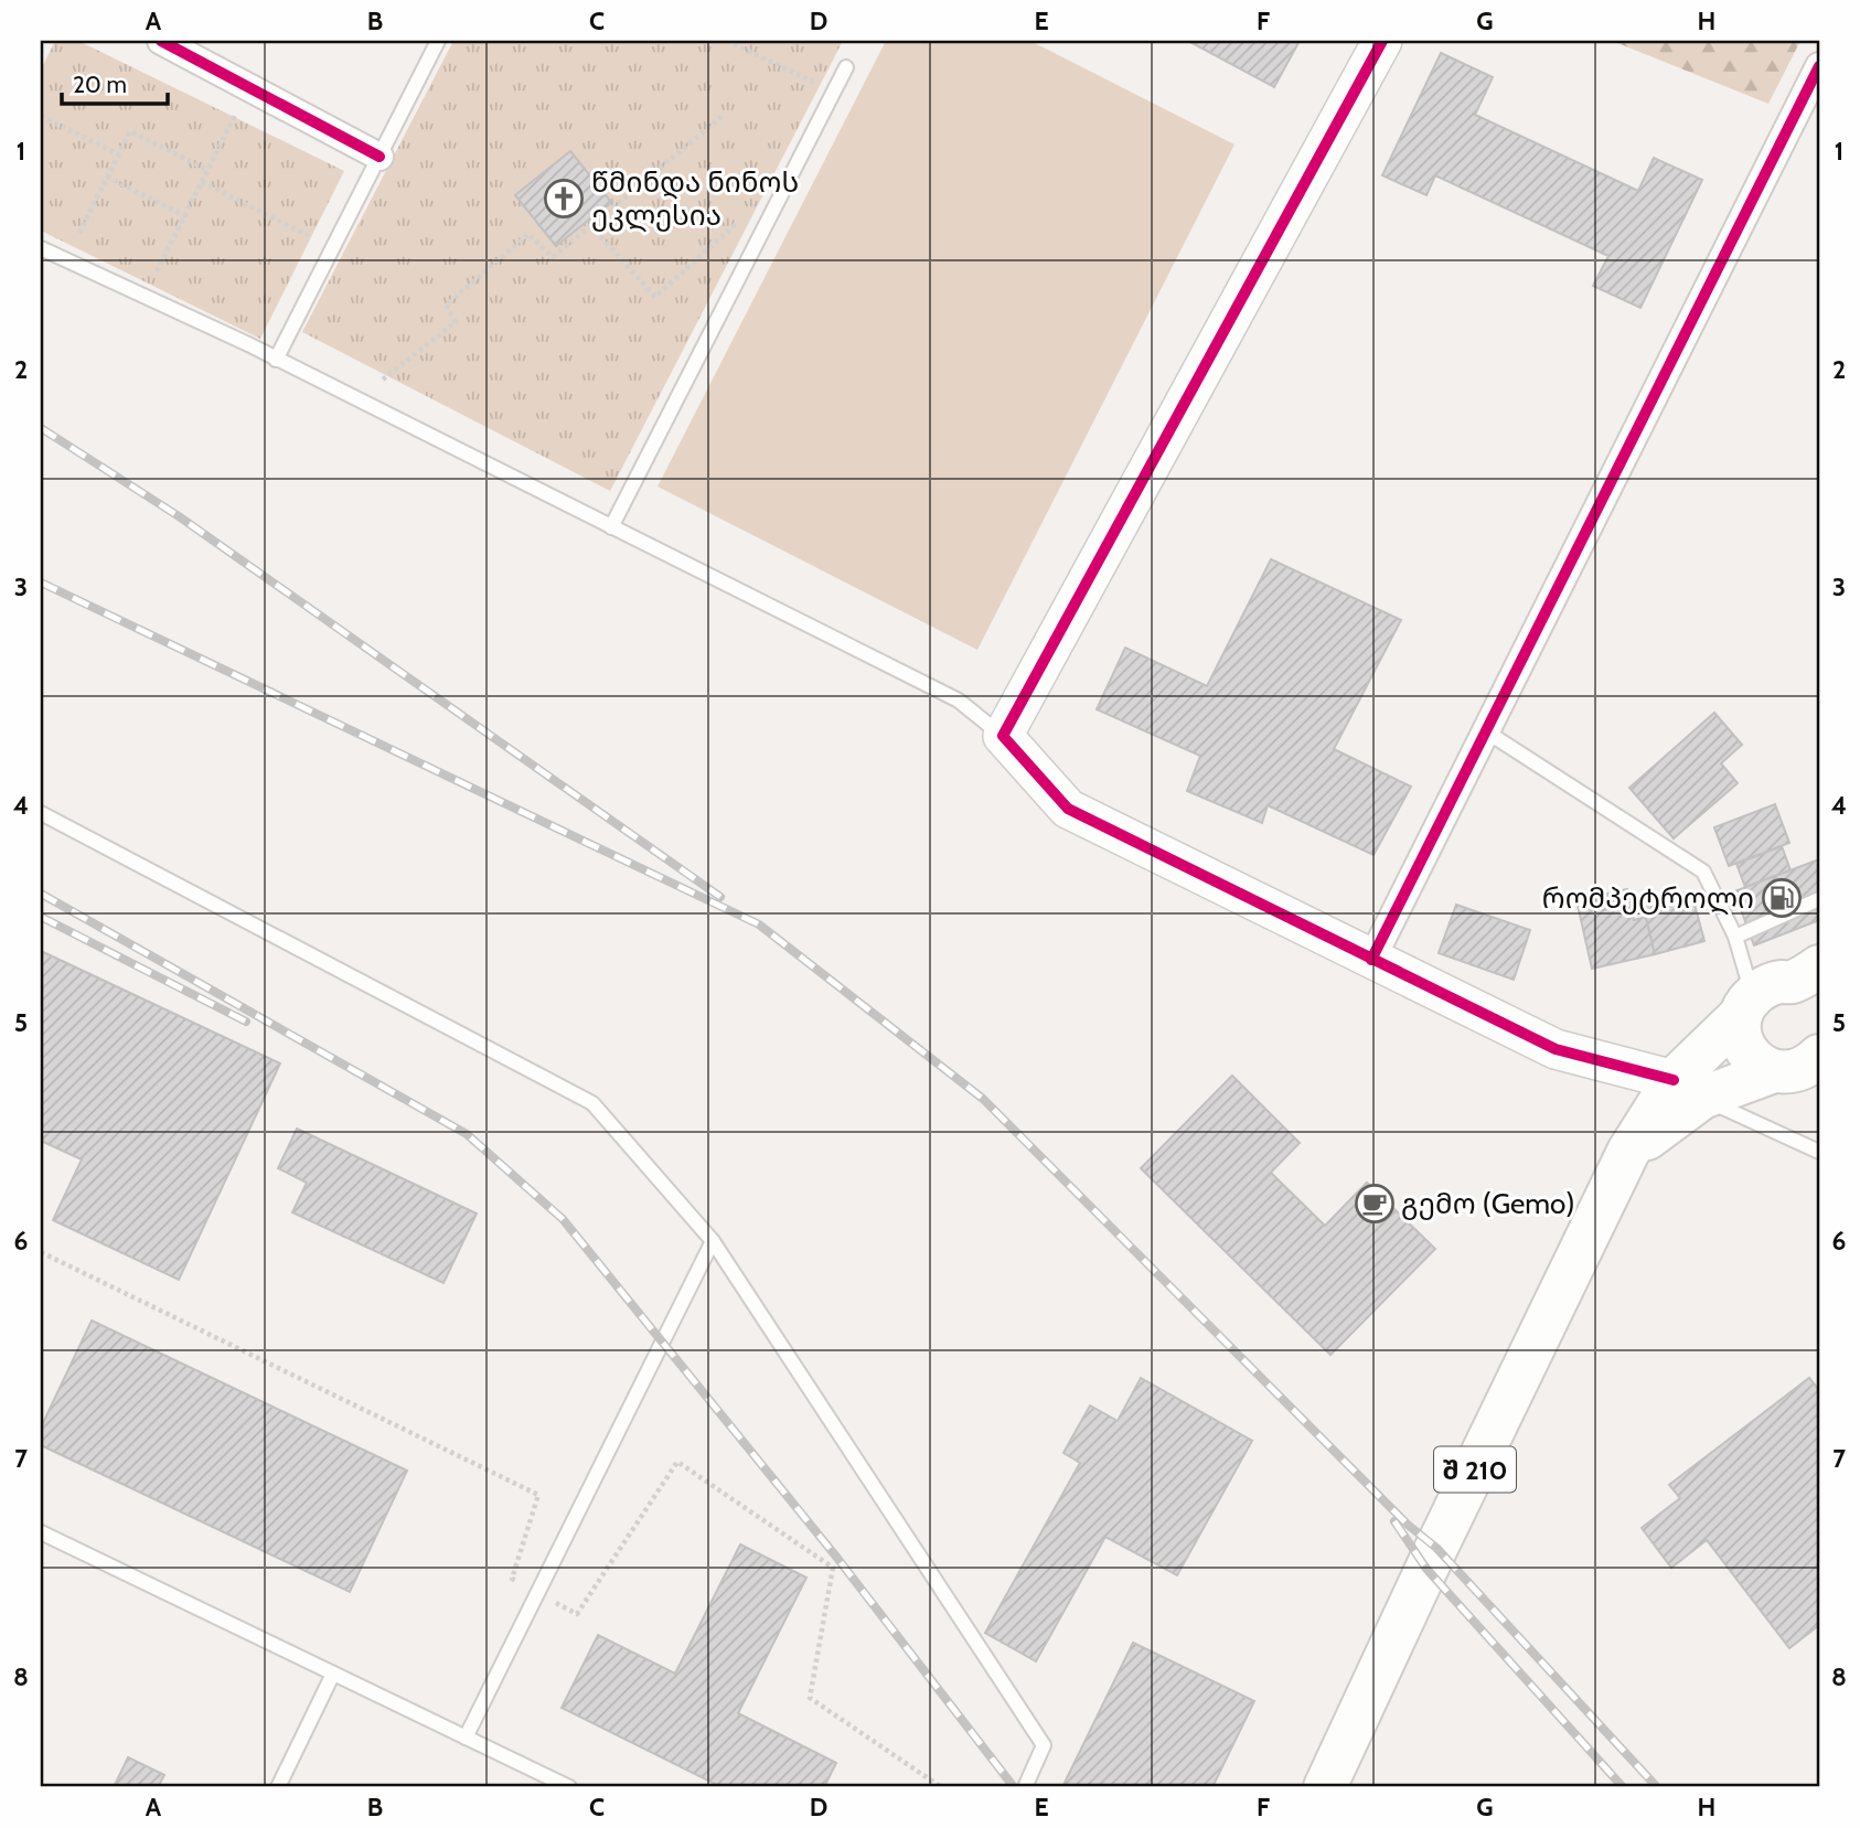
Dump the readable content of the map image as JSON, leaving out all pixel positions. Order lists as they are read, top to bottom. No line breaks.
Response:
{"streets":{"main road":["შ 210"]},"places":{"church":["წმინდა ნინოს ეკლესია"],"fuel station":["რომპეტროლი"],"cafe":["გემო (Gemo)"]},"scale_bar":"20 m","grid":{"columns":["A","B","C","D","E","F","G","H"],"rows":["1","2","3","4","5","6","7","8"]}}
